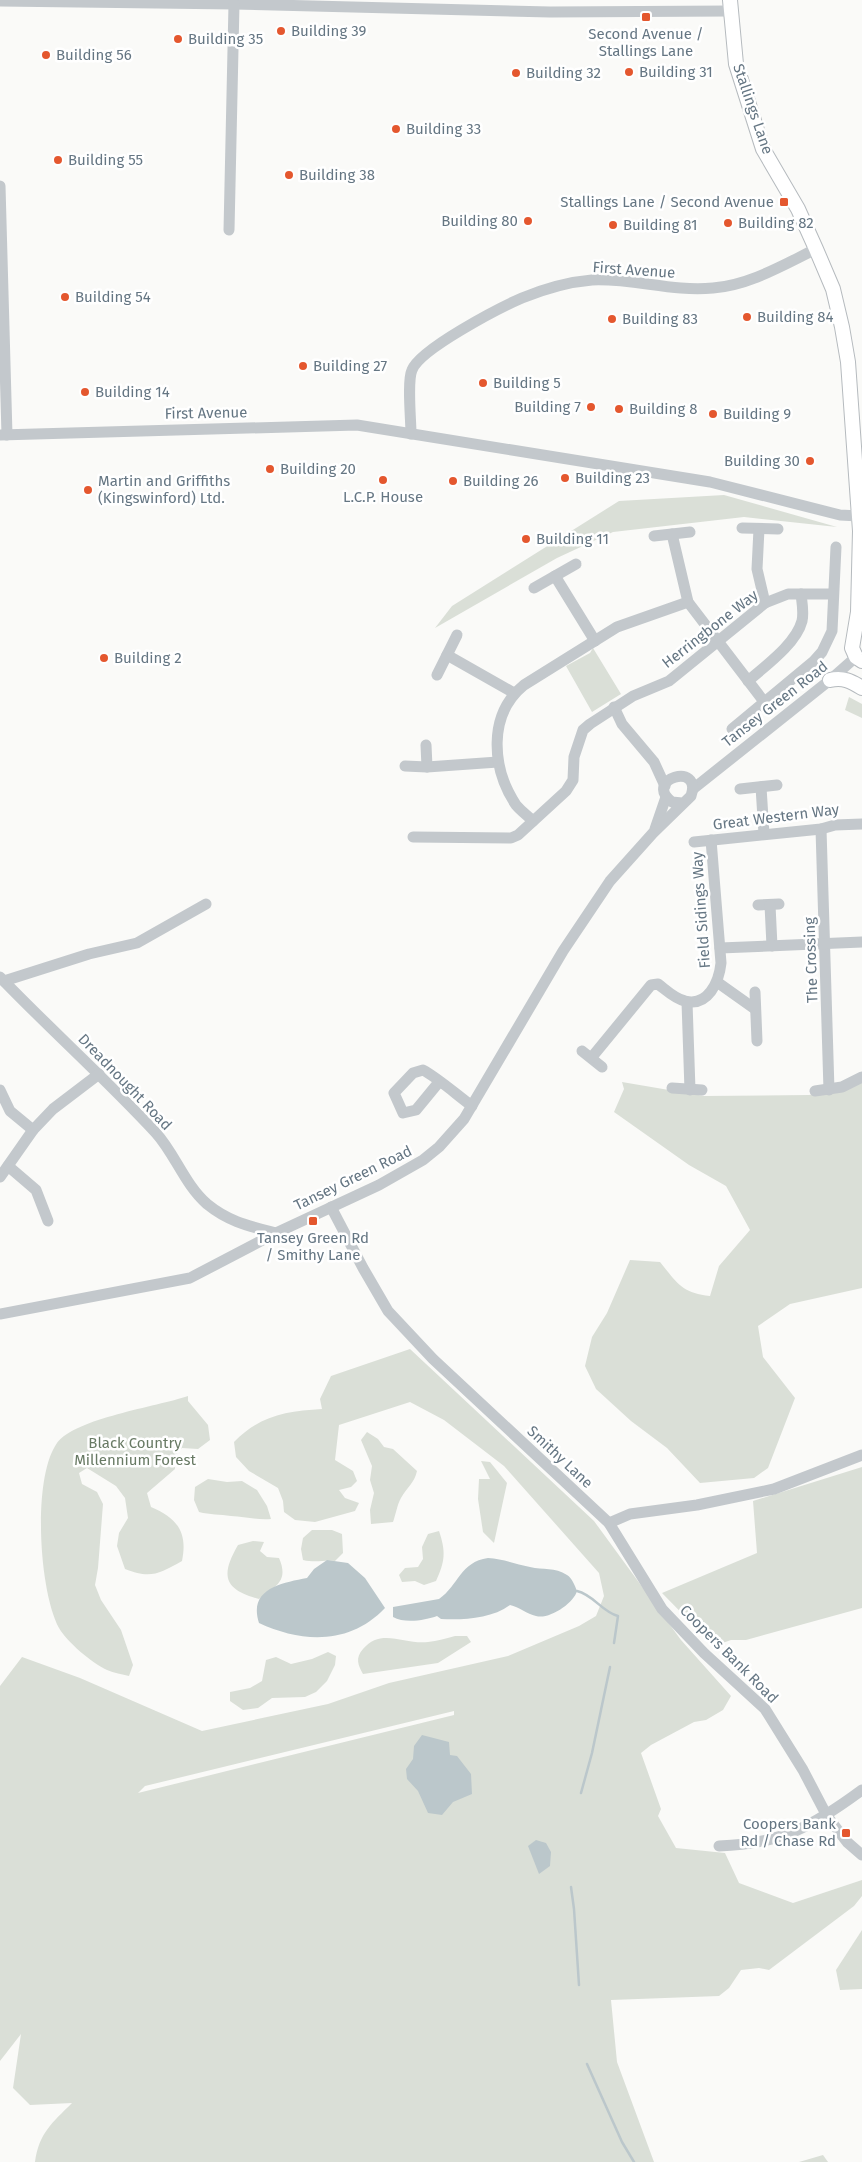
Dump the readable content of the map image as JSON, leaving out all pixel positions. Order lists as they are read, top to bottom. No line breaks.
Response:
{"streets":{"main road":["Stallings Lane"],"street":["First Avenue","Herringbone Way","Tansey Green Road","Great Western Way","Field Sidings Way","The Crossing","Dreadnought Road","Smithy Lane","Coopers Bank Road"]},"crossings":[["Stallings Lane","First Avenue"],["Stallings Lane","Tansey Green Road"],["Tansey Green Road","Dreadnought Road"],["Tansey Green Road","Smithy Lane"],["Great Western Way","Field Sidings Way"],["Great Western Way","The Crossing"],["Smithy Lane","Coopers Bank Road"]],"parks":["Black Country Millennium Forest"],"places":{"transit":["Second Avenue / Stallings Lane","Stallings Lane / Second Avenue","Tansey Green Rd / Smithy Lane","Coopers Bank Rd / Chase Rd"],"other":["Building 39","Building 35","Building 56","Building 31","Building 32","Building 33","Building 55","Building 38","Building 80","Building 82","Building 81","Building 54","Building 84","Building 83","Building 27","Building 5","Building 14","Building 7","Building 8","Building 9","Building 30","Building 20","Building 23","L.C.P. House","Building 26","Martin and Griffiths (Kingswinford) Ltd.","Building 11","Building 2"]}}
